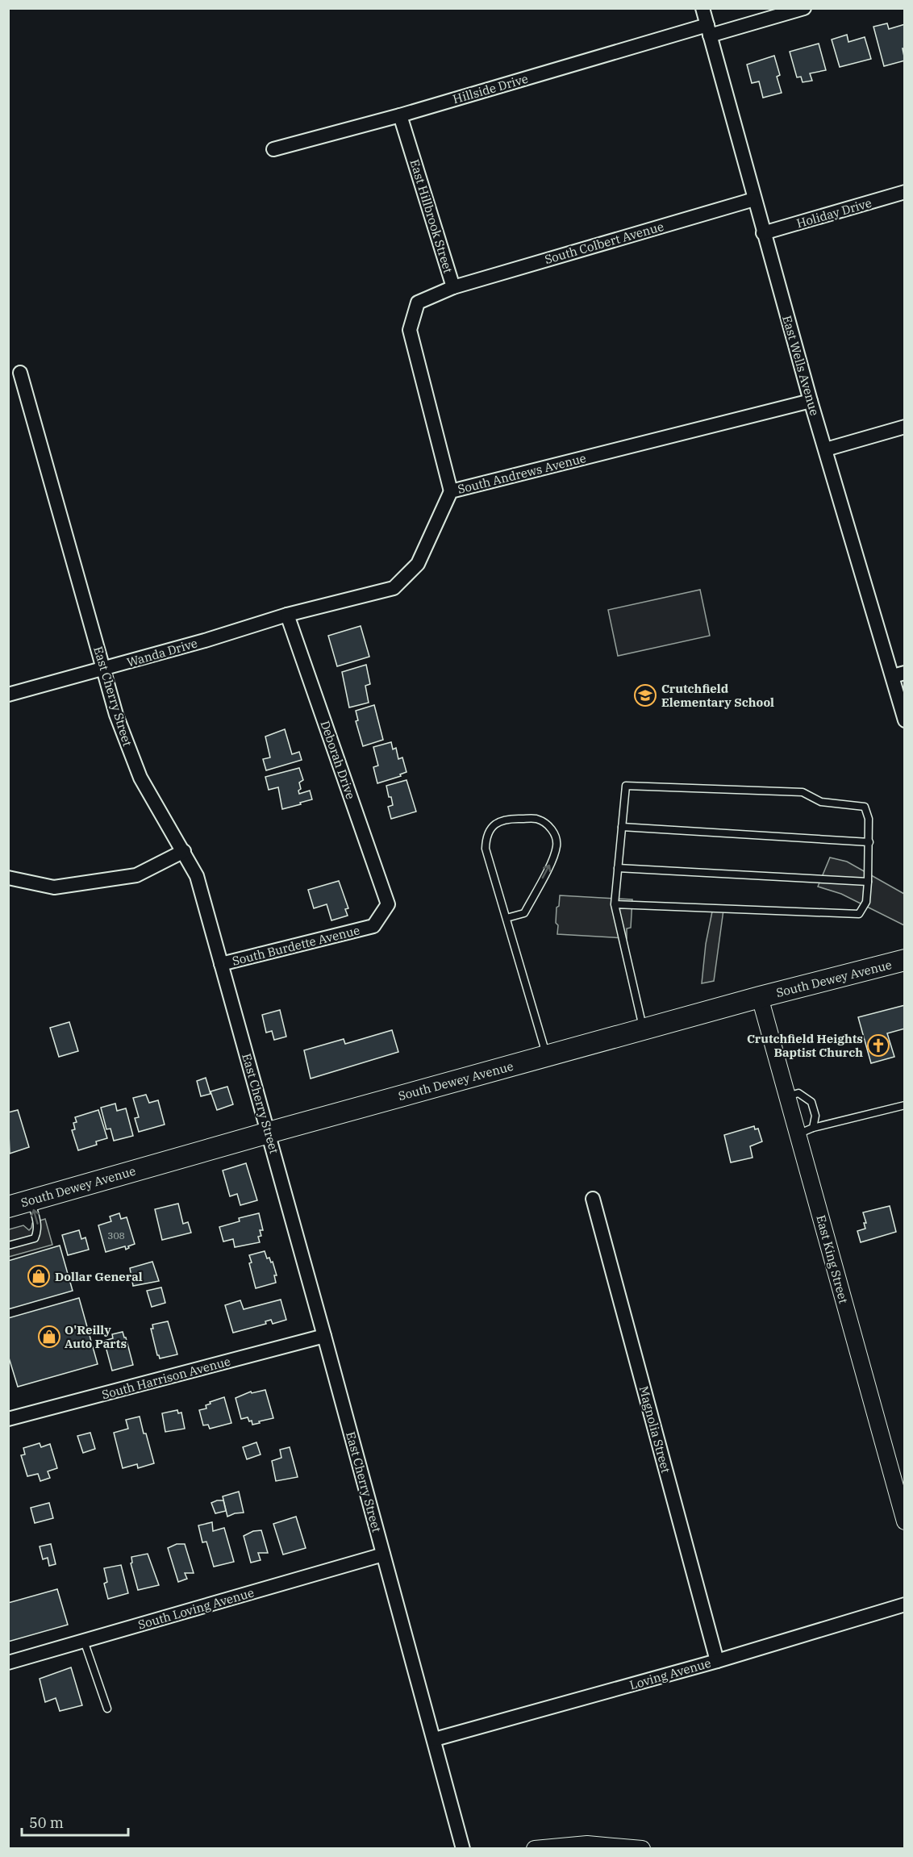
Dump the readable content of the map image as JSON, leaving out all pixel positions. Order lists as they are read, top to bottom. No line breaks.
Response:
{"streets":{"main road":["South Dewey Avenue"],"street":["Hillside Drive","Holiday Drive","East Hillbrook Street","South Colbert Avenue","East Wells Avenue","South Andrews Avenue","Wanda Drive","East Cherry Street","Deborah Drive","South Burdette Avenue","East King Street","South Harrison Avenue","Magnolia Street","South Loving Avenue","Loving Avenue"]},"crossings":[["Hillside Drive","East Hillbrook Street"],["Hillside Drive","East Wells Avenue"],["Holiday Drive","East Wells Avenue"],["East Hillbrook Street","South Colbert Avenue"],["East Hillbrook Street","South Andrews Avenue"],["South Colbert Avenue","East Wells Avenue"],["East Wells Avenue","South Andrews Avenue"],["South Andrews Avenue","Wanda Drive"],["South Andrews Avenue","Deborah Drive"],["Wanda Drive","East Cherry Street"],["Wanda Drive","Deborah Drive"],["East Cherry Street","South Burdette Avenue"],["East Cherry Street","South Dewey Avenue"],["East Cherry Street","South Harrison Avenue"],["East Cherry Street","South Loving Avenue"],["East Cherry Street","Loving Avenue"],["Deborah Drive","South Burdette Avenue"],["South Dewey Avenue","East King Street"],["Magnolia Street","Loving Avenue"]],"places":{"school or university":["Crutchfield Elementary School"],"church":["Crutchfield Heights Baptist Church"],"shop":["Dollar General","O'Reilly Auto Parts"]},"house_numbers":["308"],"scale_bar":"50 m"}
